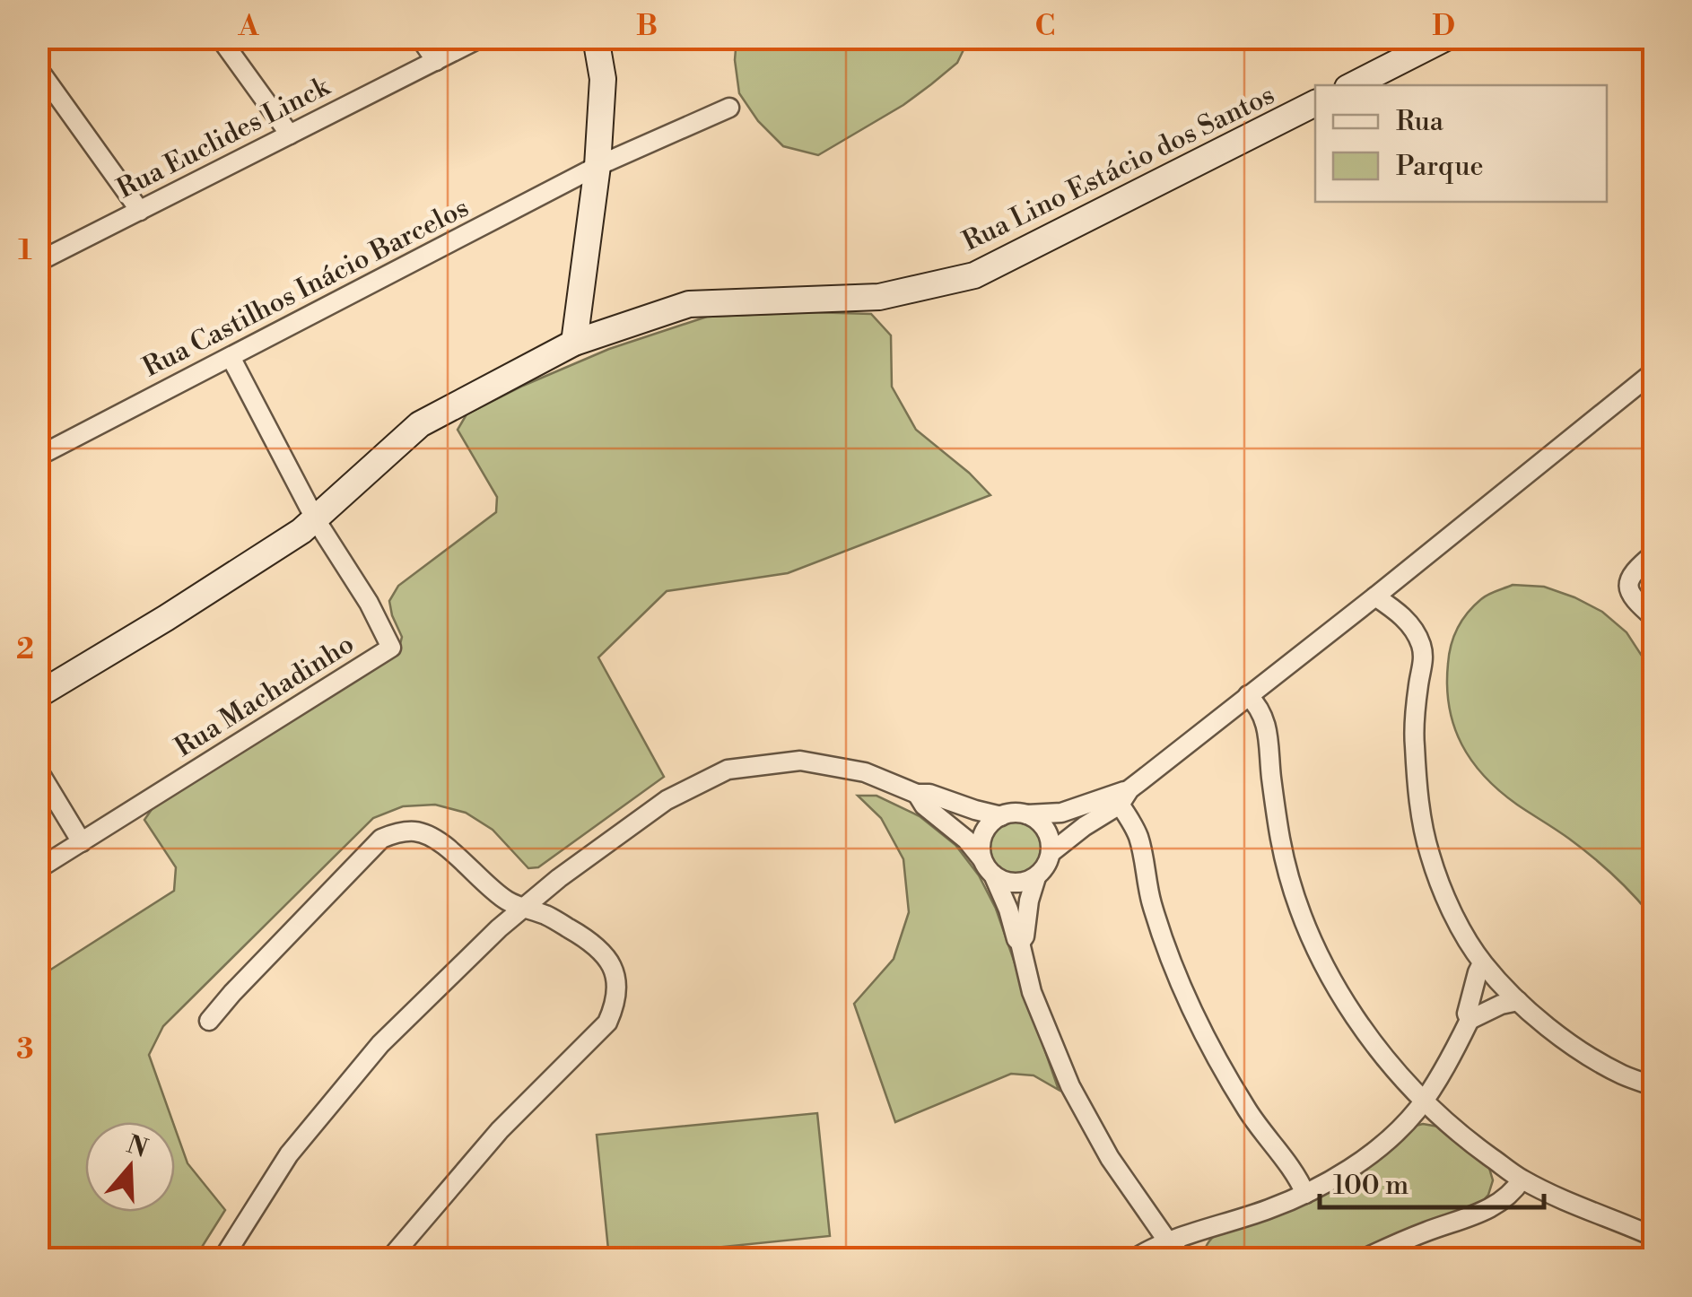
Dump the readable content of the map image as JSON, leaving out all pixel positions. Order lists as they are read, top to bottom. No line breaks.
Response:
{"streets":{"main road":["Rua Lino Estácio dos Santos"],"street":["Rua Euclides Linck","Rua Castilhos Inácio Barcelos","Rua Machadinho"]},"crossings":[["Rua Lino Estácio dos Santos","Rua Machadinho"]],"legend":["Rua","Parque"],"scale_bar":"100 m","north":"top","grid":{"columns":["A","B","C","D"],"rows":["1","2","3"]}}
